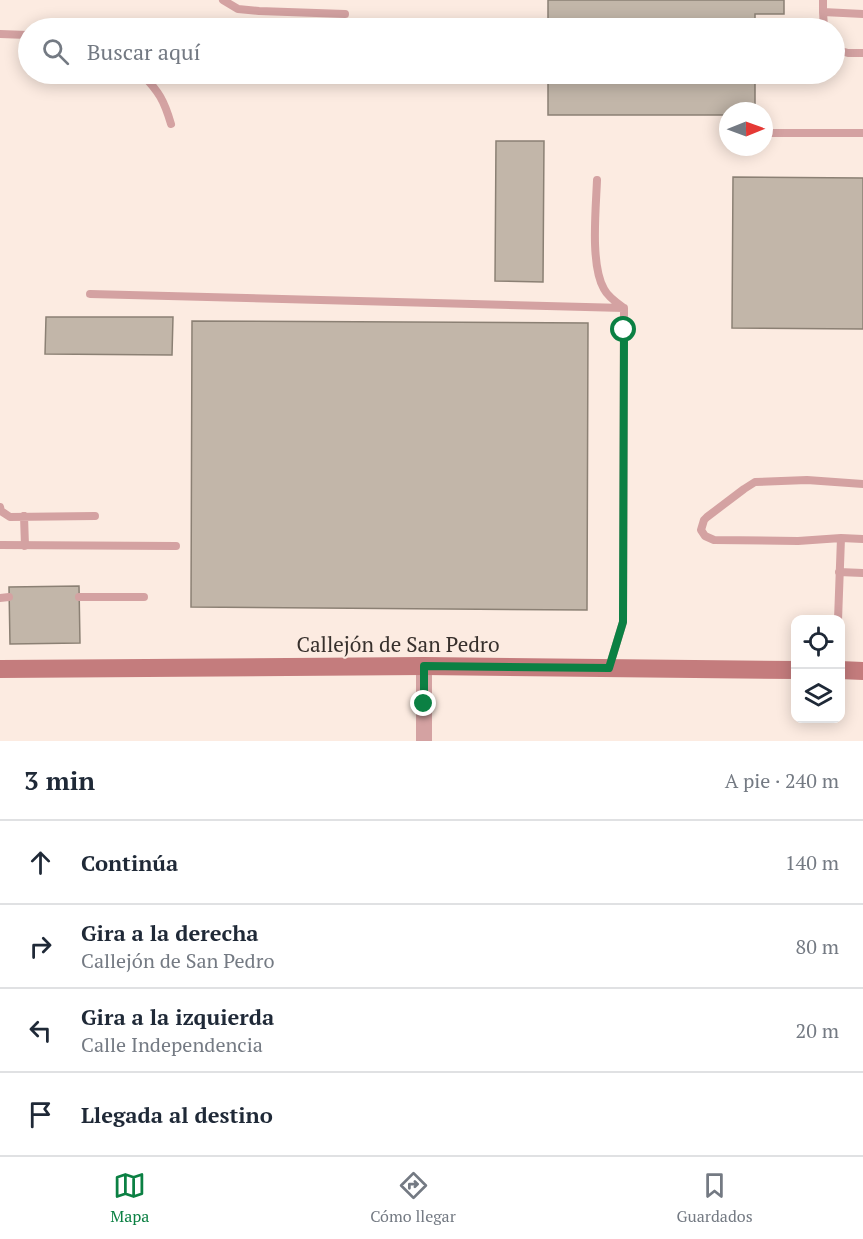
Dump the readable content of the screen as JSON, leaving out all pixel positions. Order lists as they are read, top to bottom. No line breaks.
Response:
{"streets":{"main road":["Callejón de San Pedro"]},"north":"right","page":{"search":"Buscar aquí","heading":["3 min","A pie · 240 m"],"list":[["Continúa","140 m"],["Gira a la derecha","Callejón de San Pedro","80 m"],["Gira a la izquierda","Calle Independencia","20 m"],"Llegada al destino"],"nav":["Mapa","Cómo llegar","Guardados"]}}
